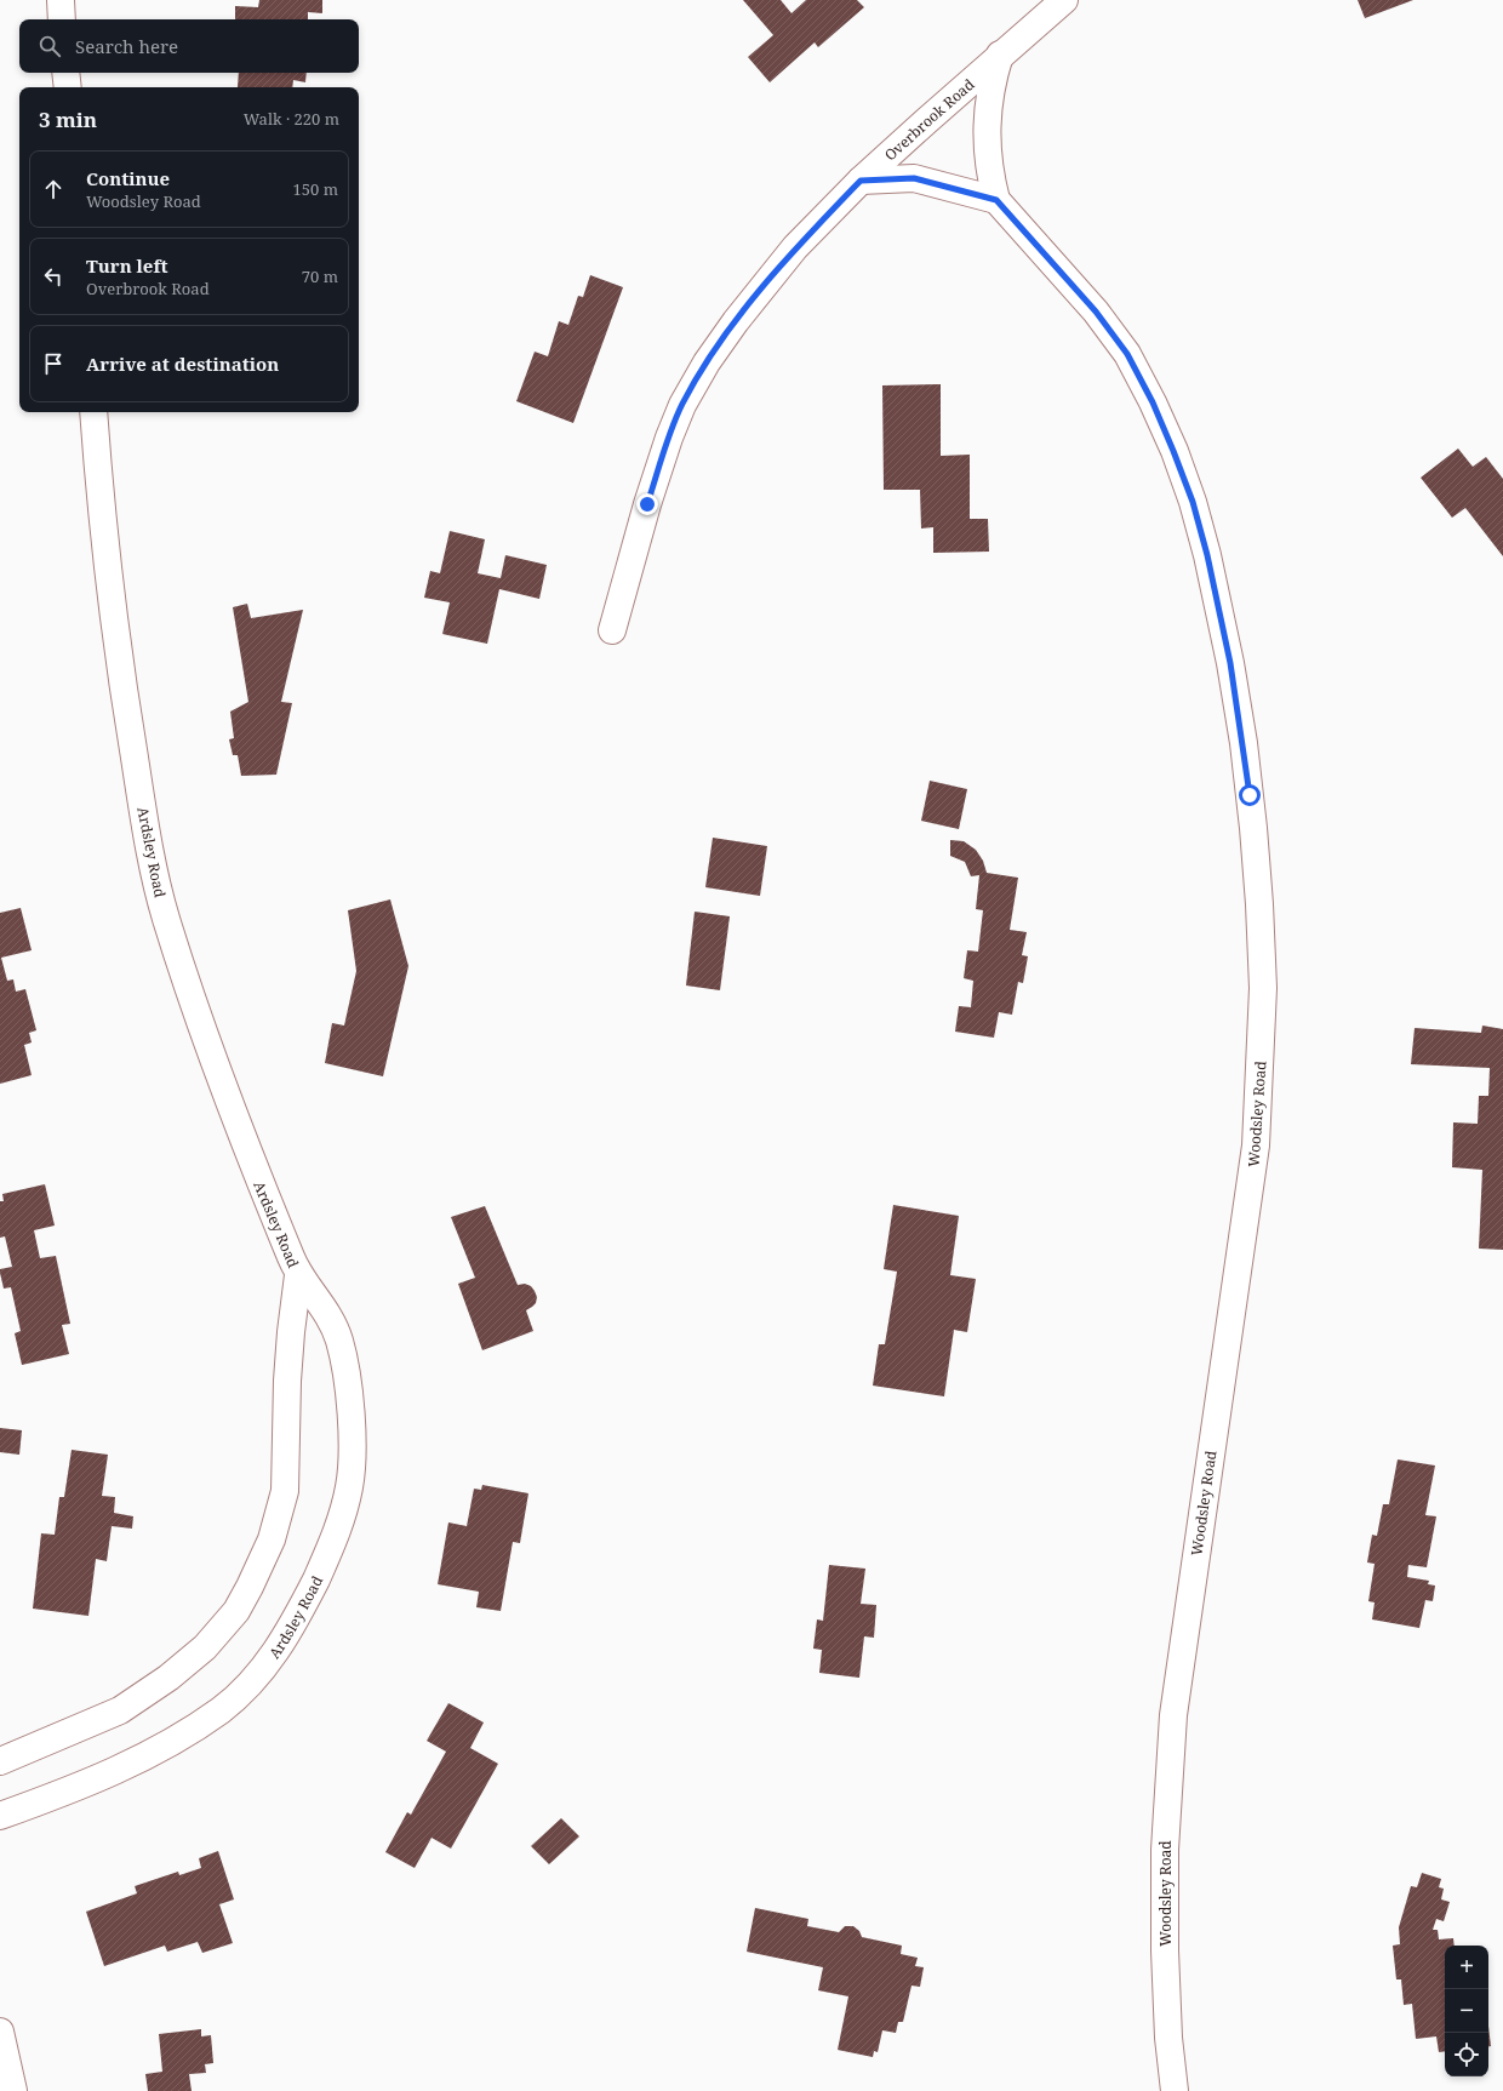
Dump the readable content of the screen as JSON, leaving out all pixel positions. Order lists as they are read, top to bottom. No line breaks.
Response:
{"streets":{"street":["Overbrook Road","Ardsley Road","Woodsley Road"]},"crossings":[["Overbrook Road","Woodsley Road"]],"page":{"search":"Search here","heading":["3 min","Walk · 220 m"],"list":[["Continue","Woodsley Road","150 m"],["Turn left","Overbrook Road","70 m"],"Arrive at destination"],"map_buttons":["+","−"]}}
